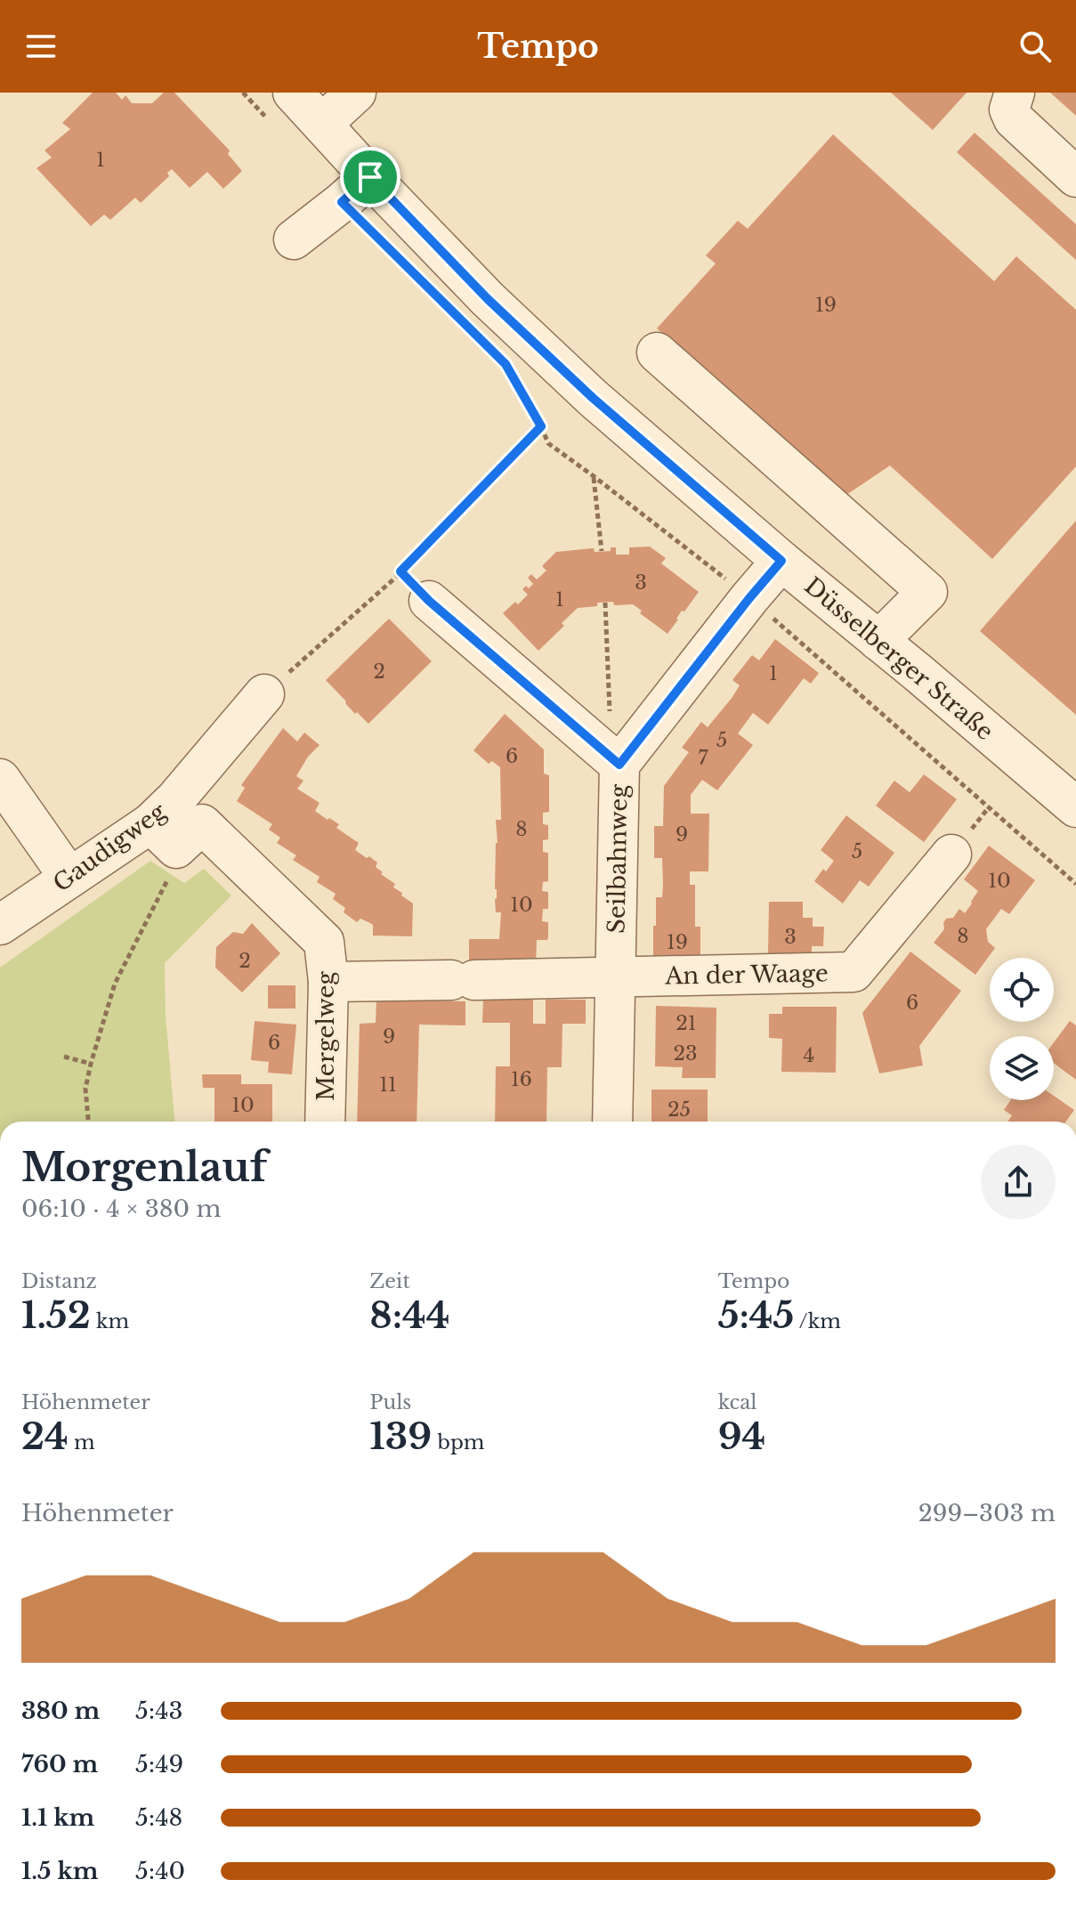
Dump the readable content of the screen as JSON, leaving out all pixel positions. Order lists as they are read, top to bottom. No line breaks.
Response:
{"streets":{"street":["Düsselberger Straße","Gaudigweg","Seilbahnweg","An der Waage","Mergelweg"]},"crossings":[["Düsselberger Straße","Seilbahnweg"],["Gaudigweg","Mergelweg"],["Seilbahnweg","An der Waage"],["An der Waage","Mergelweg"]],"house_numbers":["1","19","3","1","2","1","5","6","7","8","9","5","10","10","8","3","19","2","6","21","9","6","23","4","16","11","10","25"],"page":{"header":"Tempo","heading":["Morgenlauf","06:10 · 4 × 380 m"],"stats":[["Distanz","1.52 km"],["Zeit","8:44"],["Tempo","5:45 /km"],["Höhenmeter","24 m"],["Puls","139 bpm"],["kcal","94"]],"chart":["Höhenmeter","299–303 m"],"list":[{"name":"380 m","note":"5:43"},{"name":"760 m","note":"5:49"},{"name":"1.1 km","note":"5:48"},{"name":"1.5 km","note":"5:40"}]}}
